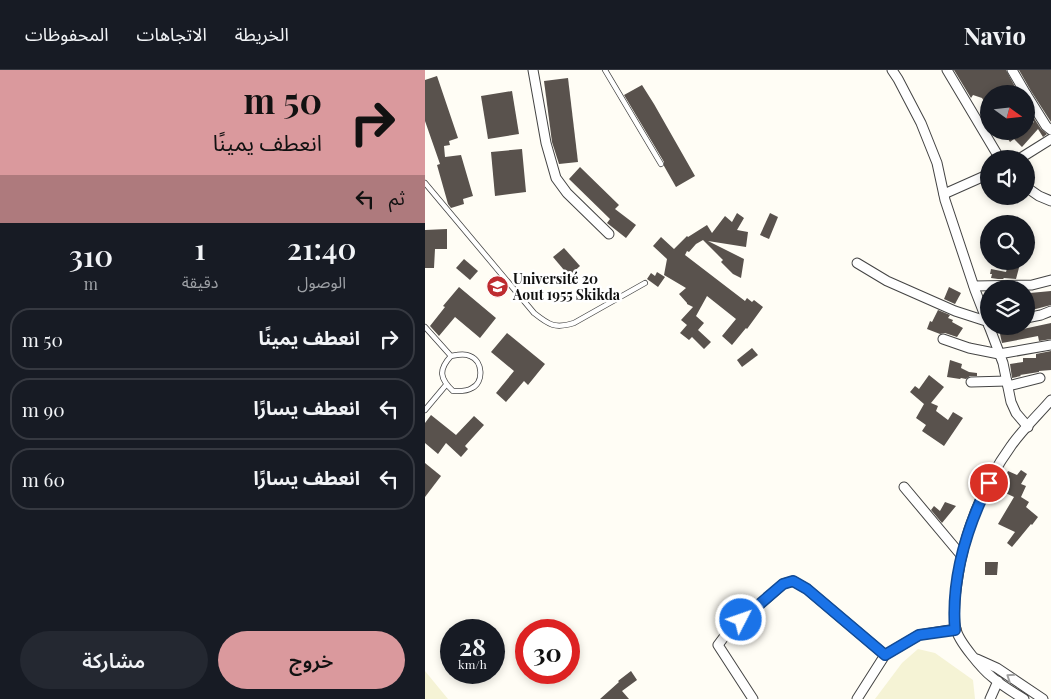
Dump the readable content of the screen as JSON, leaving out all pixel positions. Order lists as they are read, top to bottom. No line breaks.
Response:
{"places":{"school or university":["Université 20 Aout 1955 Skikda"]},"north":"right","page":{"header":"Navio","nav":["الخريطة","الاتجاهات","المحفوظات"],"turn":["50 m","انعطف يمينًا"],"then":"ثم","eta":["21:40","الوصول","1","دقيقة","310","m"],"list":[{"name":"انعطف يمينًا","value":"50 m"},{"name":"انعطف يسارًا","value":"90 m"},{"name":"انعطف يسارًا","value":"60 m"}],"speed":"28 km/h","limit":"30","buttons":["خروج","مشاركة"]}}
